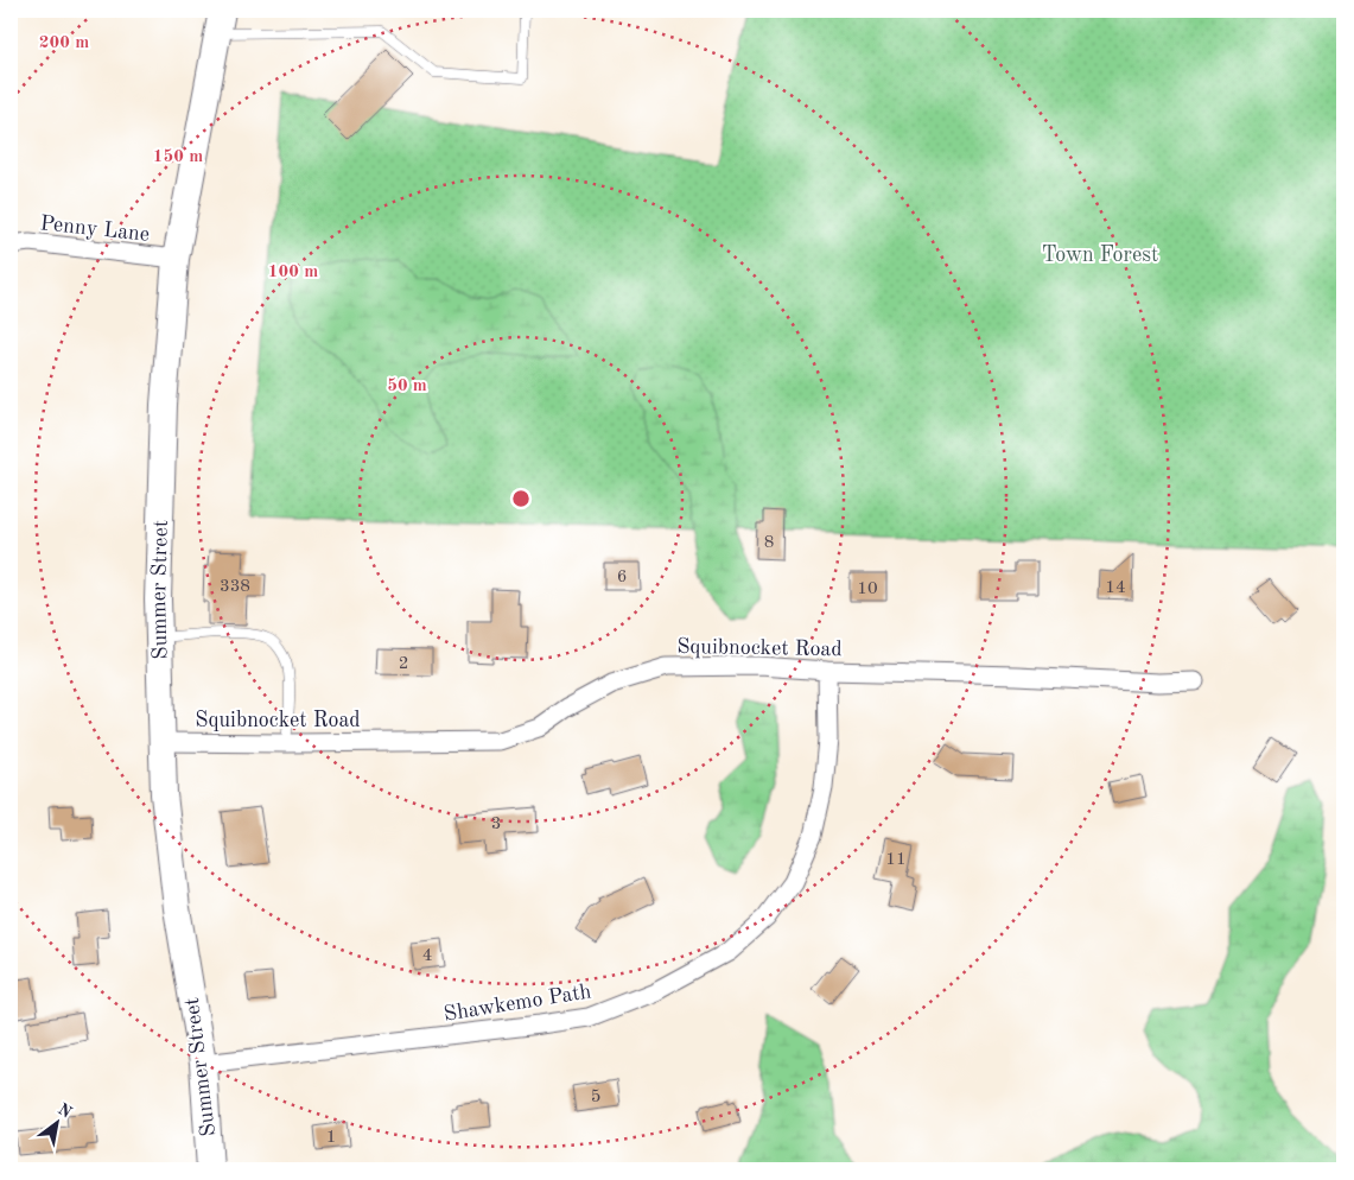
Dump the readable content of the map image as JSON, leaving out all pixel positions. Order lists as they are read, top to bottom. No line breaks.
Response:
{"streets":{"main road":["Summer Street"],"street":["Penny Lane","Squibnocket Road","Shawkemo Path"]},"crossings":[["Penny Lane","Summer Street"],["Summer Street","Squibnocket Road"],["Summer Street","Shawkemo Path"],["Squibnocket Road","Shawkemo Path"]],"parks":["Town Forest"],"house_numbers":["8","6","338","14","10","2","3","11","4","5","1"],"north":"top right","rings":["200 m","150 m","100 m","50 m"]}
